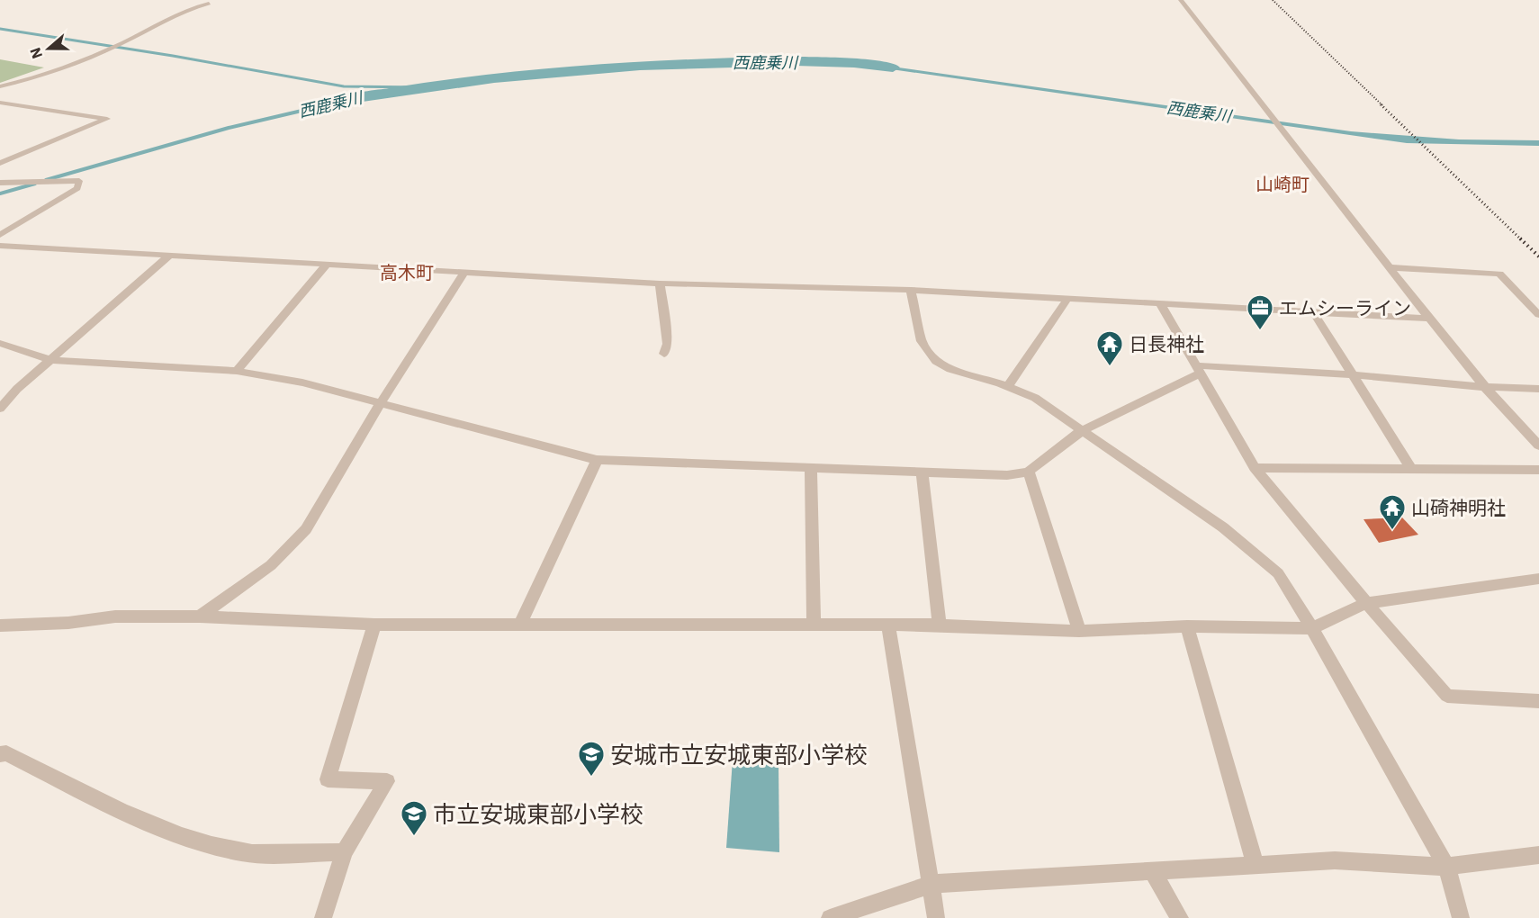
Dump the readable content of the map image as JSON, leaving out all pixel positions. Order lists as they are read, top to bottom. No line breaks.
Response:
{"districts":["山崎町","高木町"],"water":["西鹿乗川"],"places":{"office":["エムシーライン"],"temple":["日長神社","山碕神明社"],"school or university":["安城市立安城東部小学校","市立安城東部小学校"]},"north":"left"}
